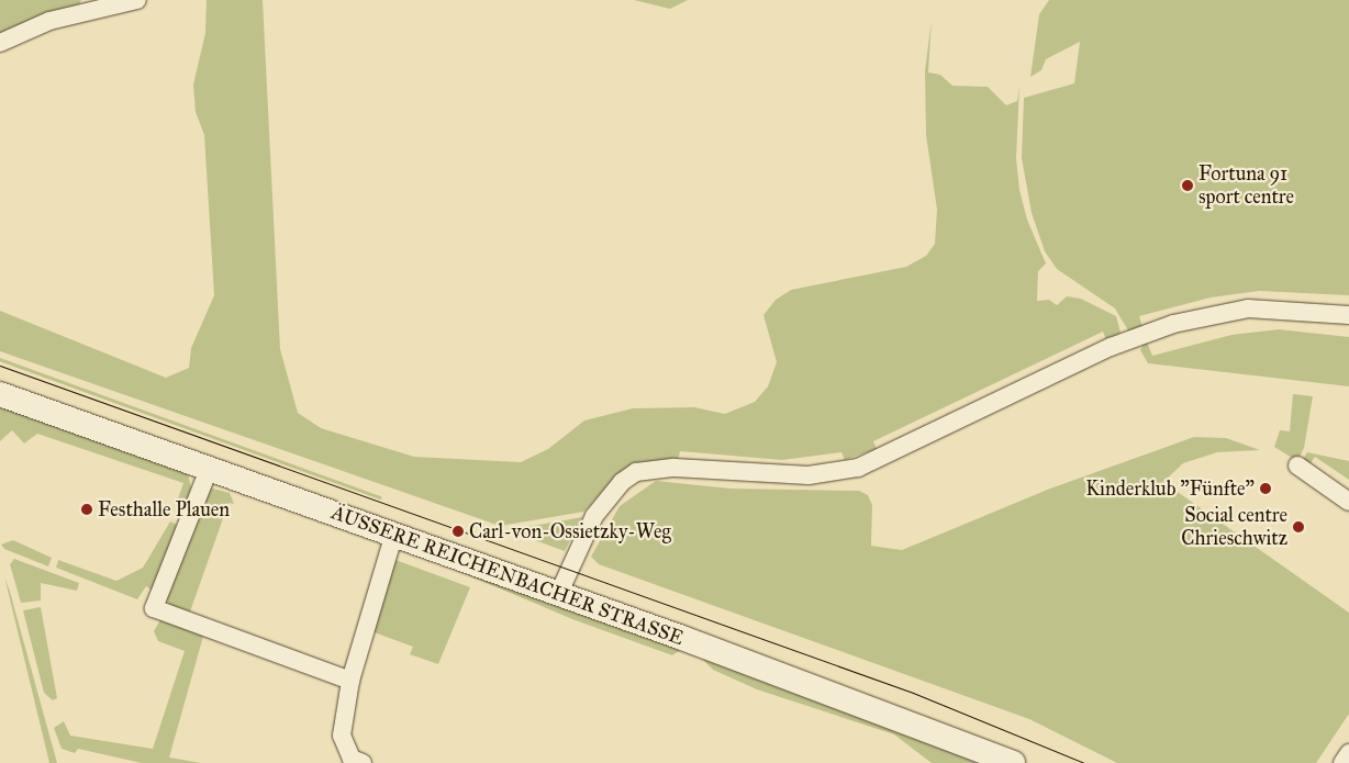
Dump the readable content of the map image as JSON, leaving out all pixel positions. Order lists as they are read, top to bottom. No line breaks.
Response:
{"streets":{"street":["ÄUSSERE REICHENBACHER STRASSE"]},"places":["Fortuna 91 sport centre","Kinderklub \"Fünfte\"","Festhalle Plauen","Social centre Chrieschwitz","Carl-von-Ossietzky-Weg"]}
